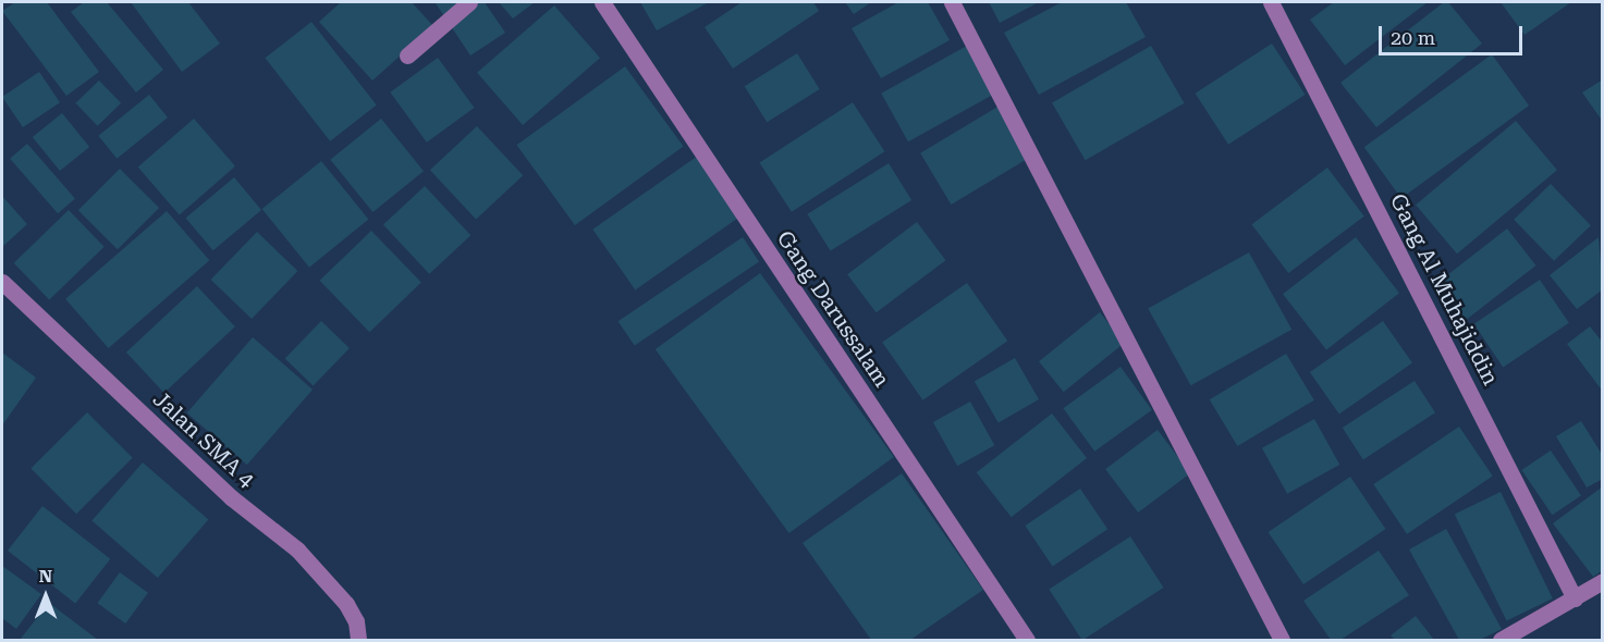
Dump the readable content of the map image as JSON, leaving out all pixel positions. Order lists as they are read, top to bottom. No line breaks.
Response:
{"streets":{"street":["Gang Al Muhajiddin","Gang Darussalam","Jalan SMA 4"]},"scale_bar":"20 m","north":"top"}
